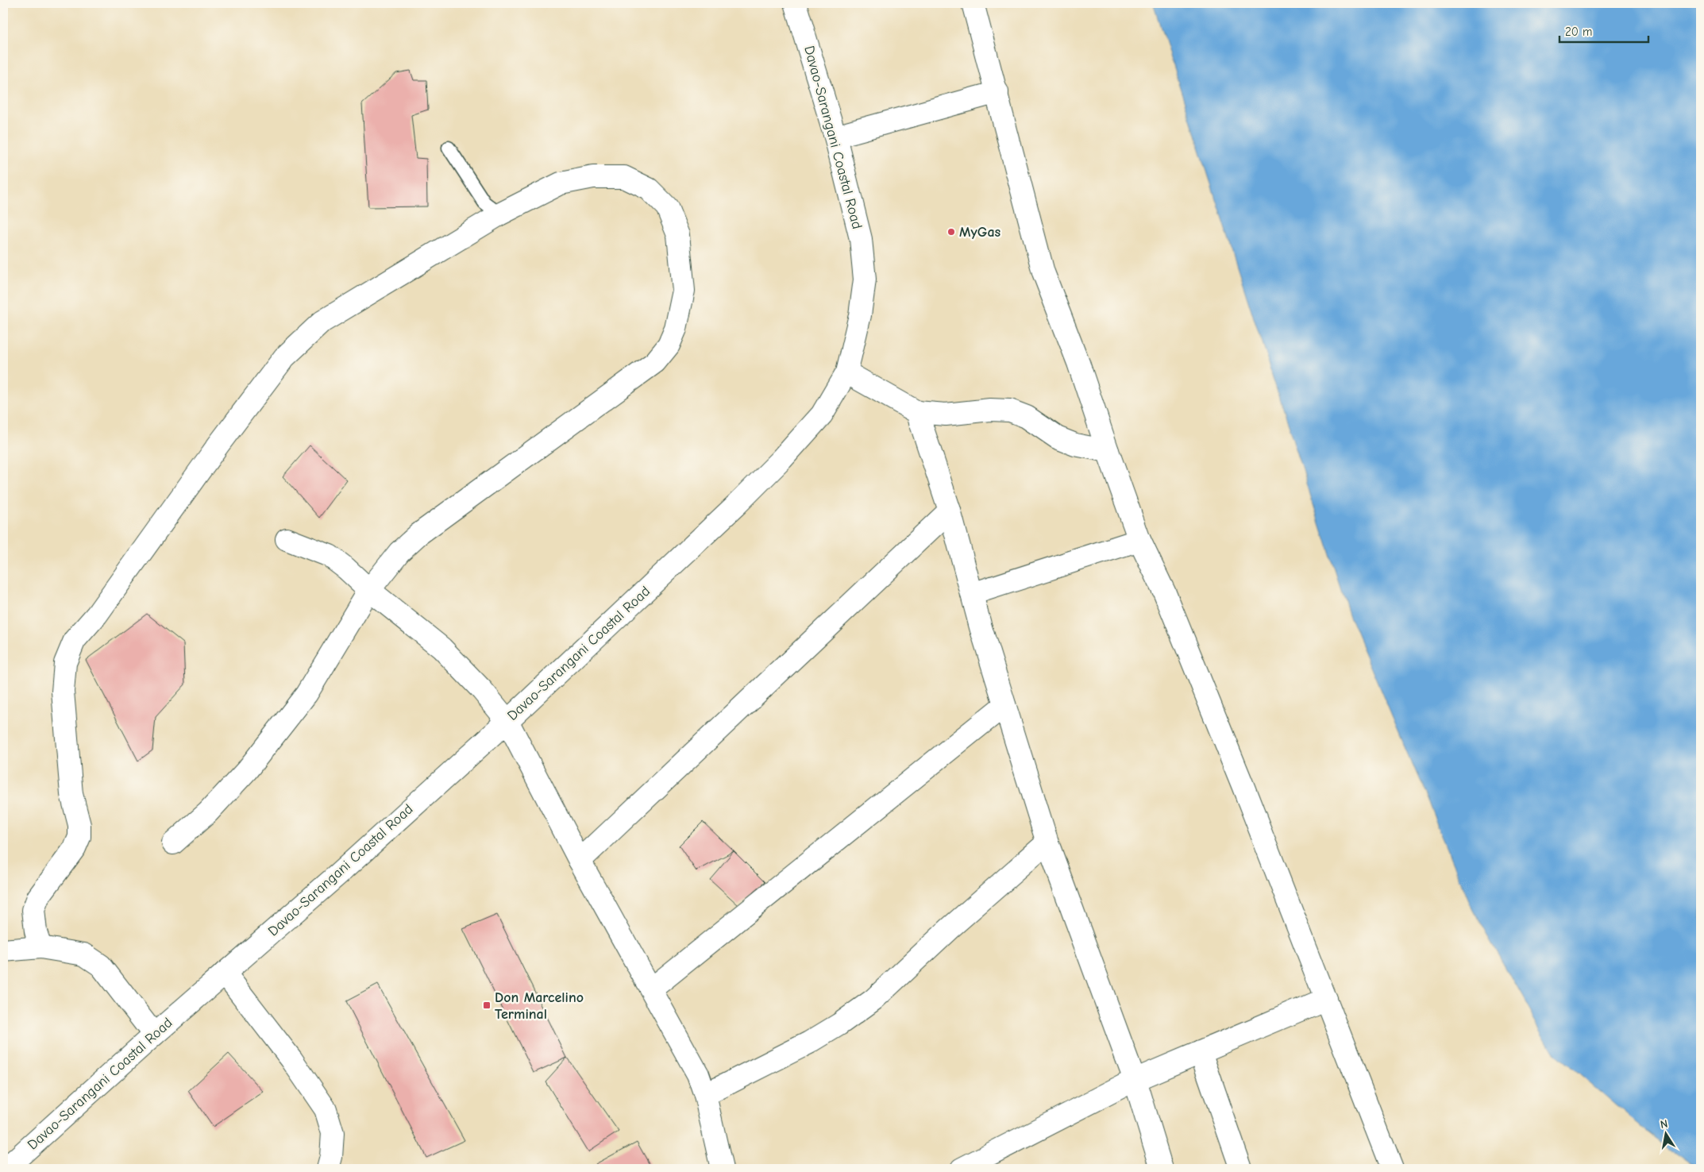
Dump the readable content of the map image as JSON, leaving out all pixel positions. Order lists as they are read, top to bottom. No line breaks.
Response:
{"streets":{"street":["Davao-Sarangani Coastal Road"]},"places":{"other":["MyGas"],"transit":["Don Marcelino Terminal"]},"scale_bar":"20 m","north":"top"}
